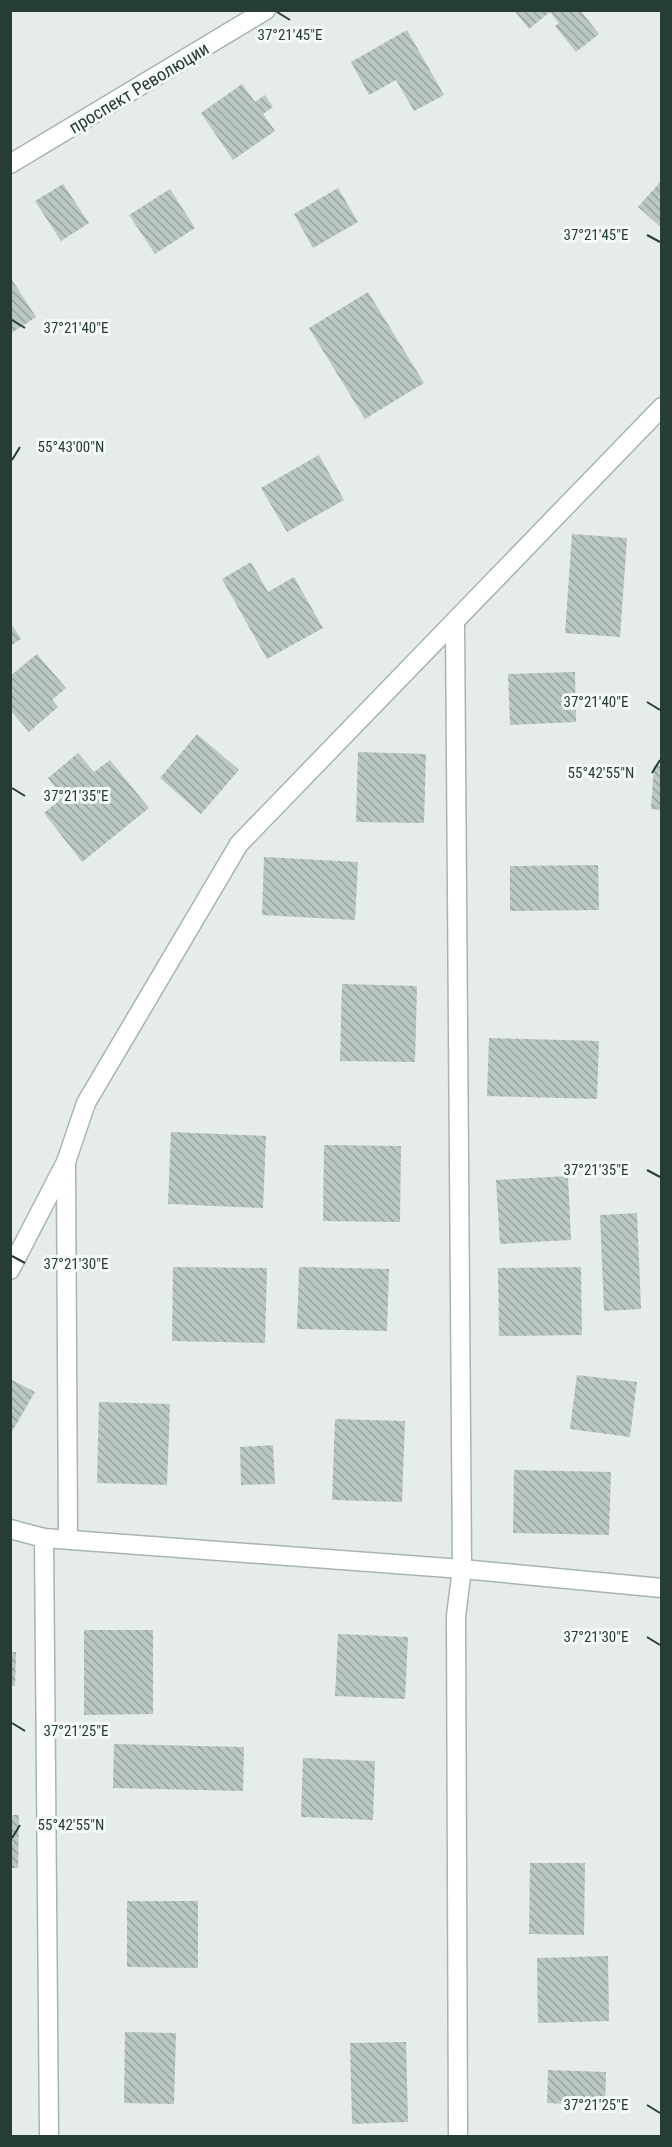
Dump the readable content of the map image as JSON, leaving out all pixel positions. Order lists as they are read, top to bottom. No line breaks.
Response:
{"streets":{"street":["проспект Революции"]},"coordinates":["37°21'45\"E","37°21'40\"E","55°43'00\"N","55°42'55\"N","37°21'35\"E","37°21'30\"E","37°21'25\"E"]}
